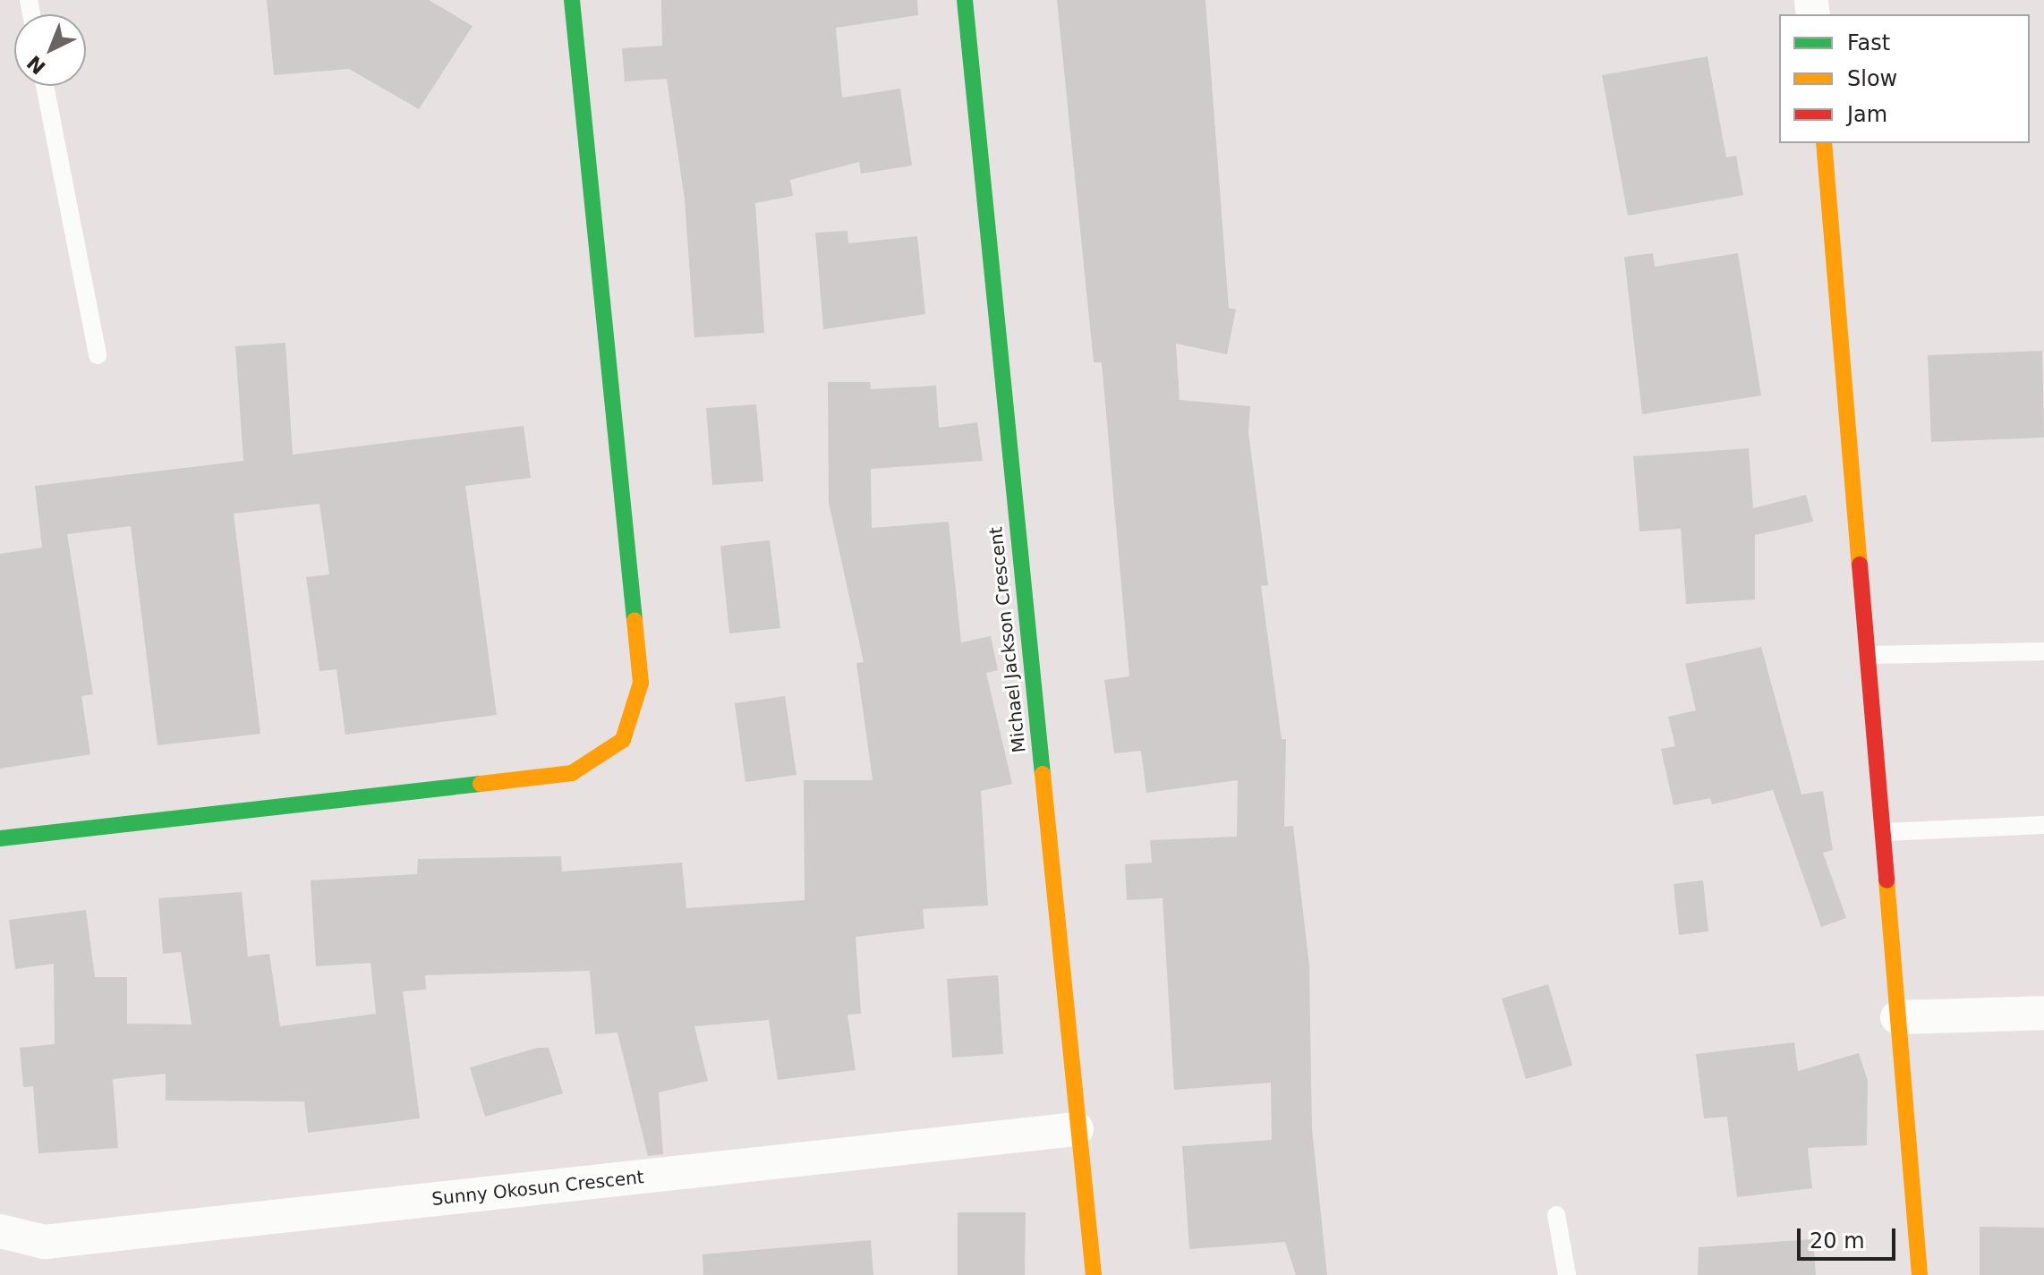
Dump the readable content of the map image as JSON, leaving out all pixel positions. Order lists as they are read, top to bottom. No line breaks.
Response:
{"streets":{"street":["Michael Jackson Crescent","Sunny Okosun Crescent"]},"crossings":[["Michael Jackson Crescent","Sunny Okosun Crescent"]],"legend":["Fast","Slow","Jam"],"scale_bar":"20 m","north":"bottom left"}
